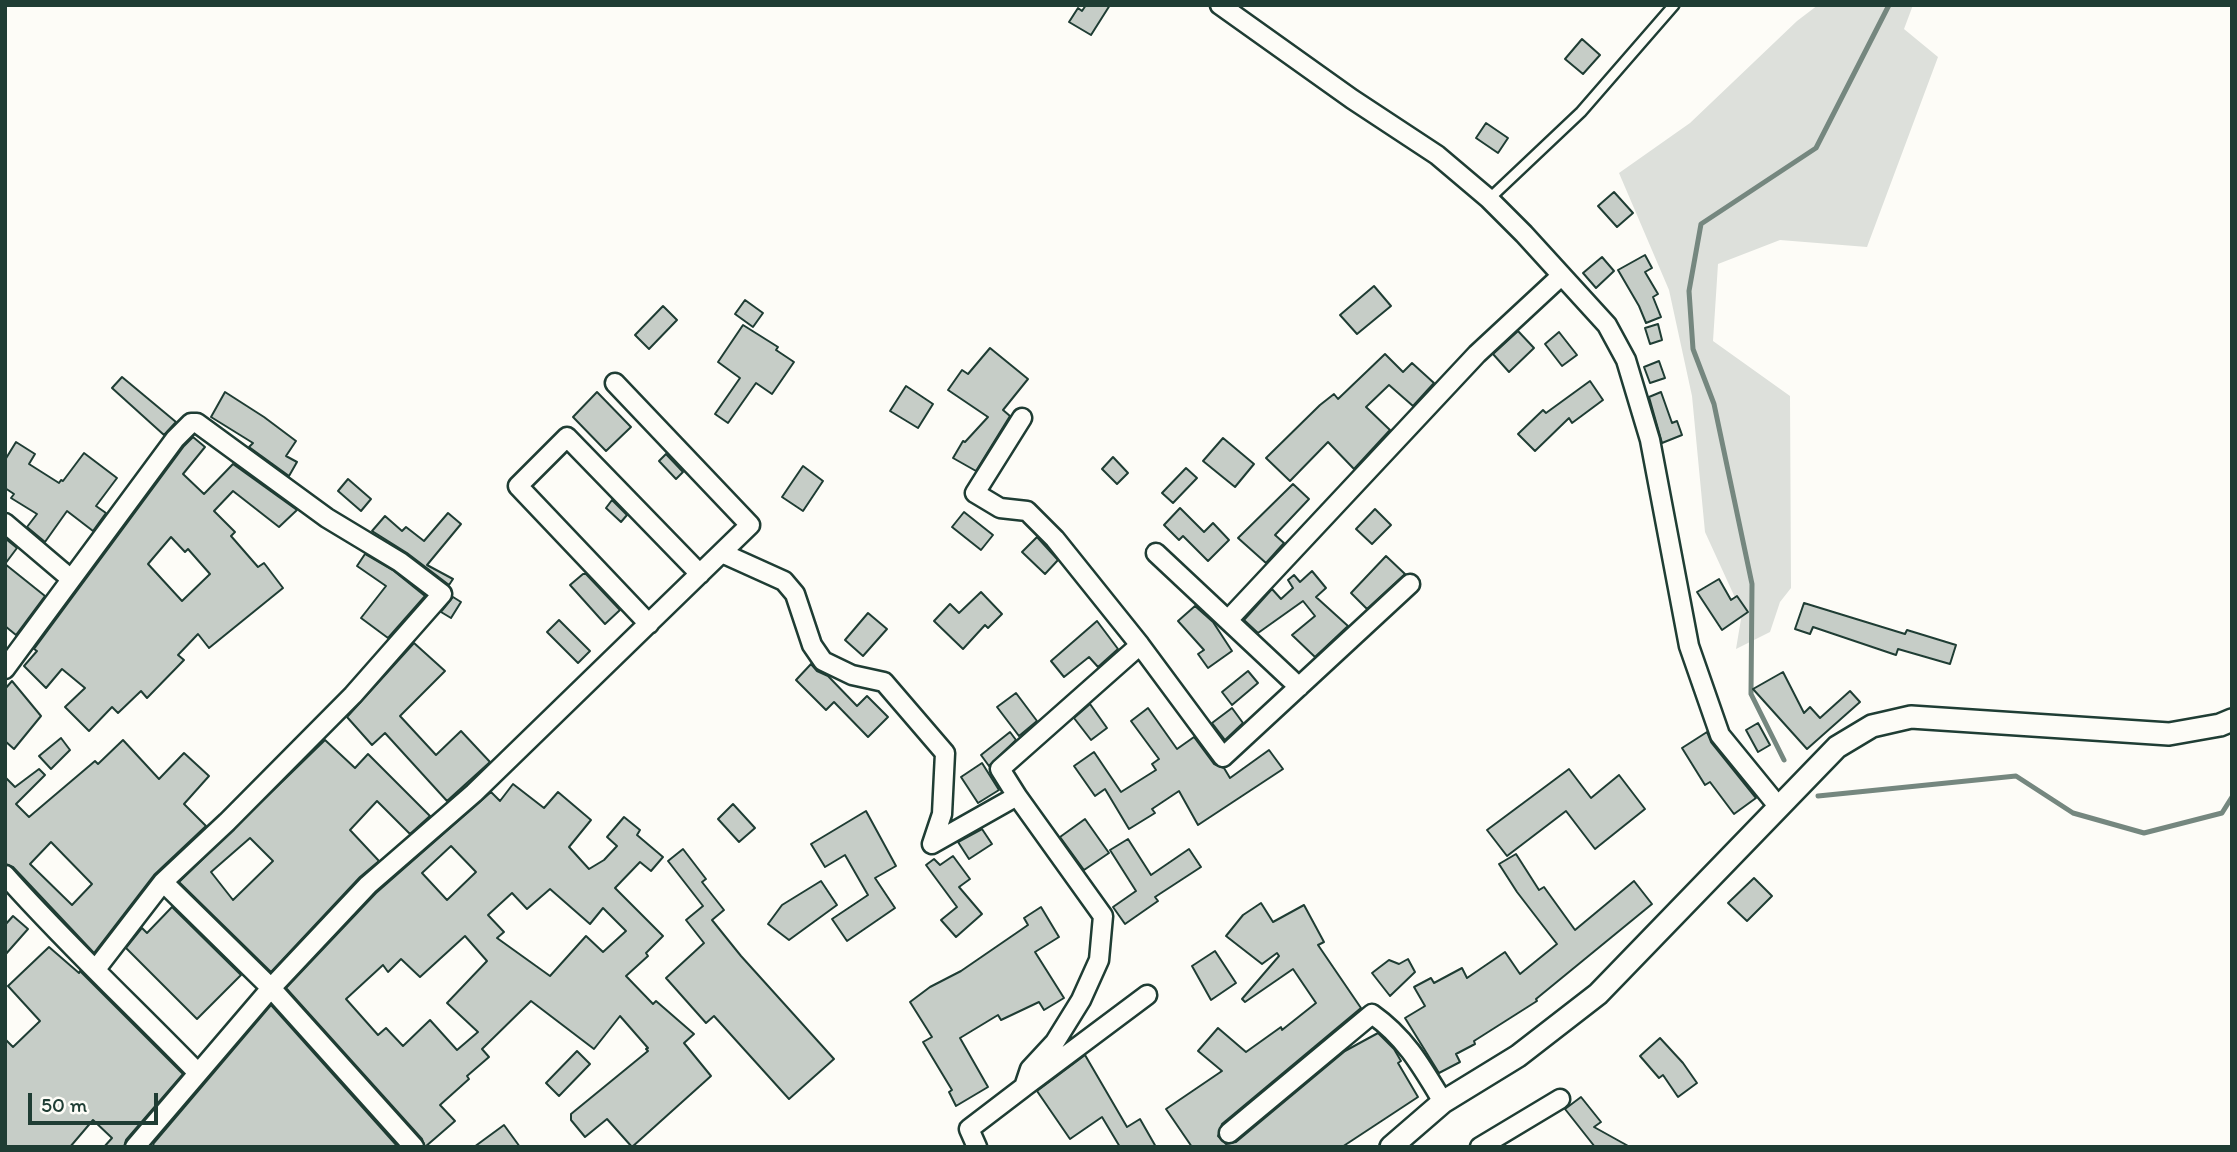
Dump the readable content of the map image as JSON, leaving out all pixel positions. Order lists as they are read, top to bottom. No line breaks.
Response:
{"scale_bar":"50 m"}
